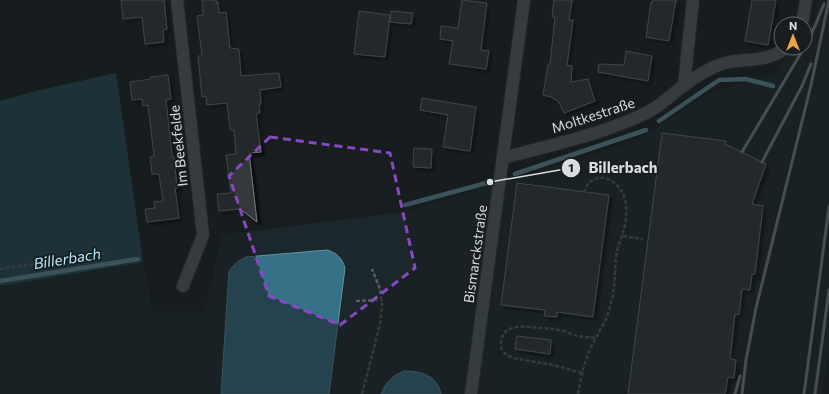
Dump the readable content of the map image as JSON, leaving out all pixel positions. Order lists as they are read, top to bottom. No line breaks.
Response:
{"streets":{"street":["Moltkestraße","Im Beekfelde","Bismarckstraße"]},"crossings":[["Moltkestraße","Bismarckstraße"]],"water":["Billerbach"],"places":["Billerbach"],"north":"top"}
